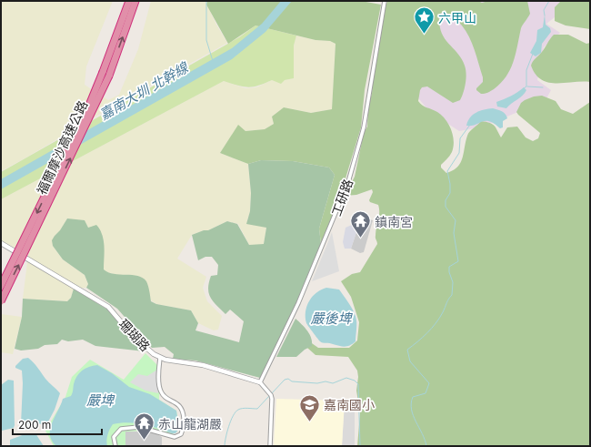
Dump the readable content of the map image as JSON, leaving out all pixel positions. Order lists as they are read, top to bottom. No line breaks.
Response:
{"streets":{"highway":["福爾摩沙高速公路"],"street":["工研路","珊瑚路"]},"crossings":[["工研路","珊瑚路"]],"water":["嘉南大圳 北幹線","嚴後埤","嚴埤"],"places":{"place":["六甲山"],"temple":["鎮南宮","赤山龍湖嚴"],"school or university":["嘉南國小"]},"scale_bar":"200 m"}
